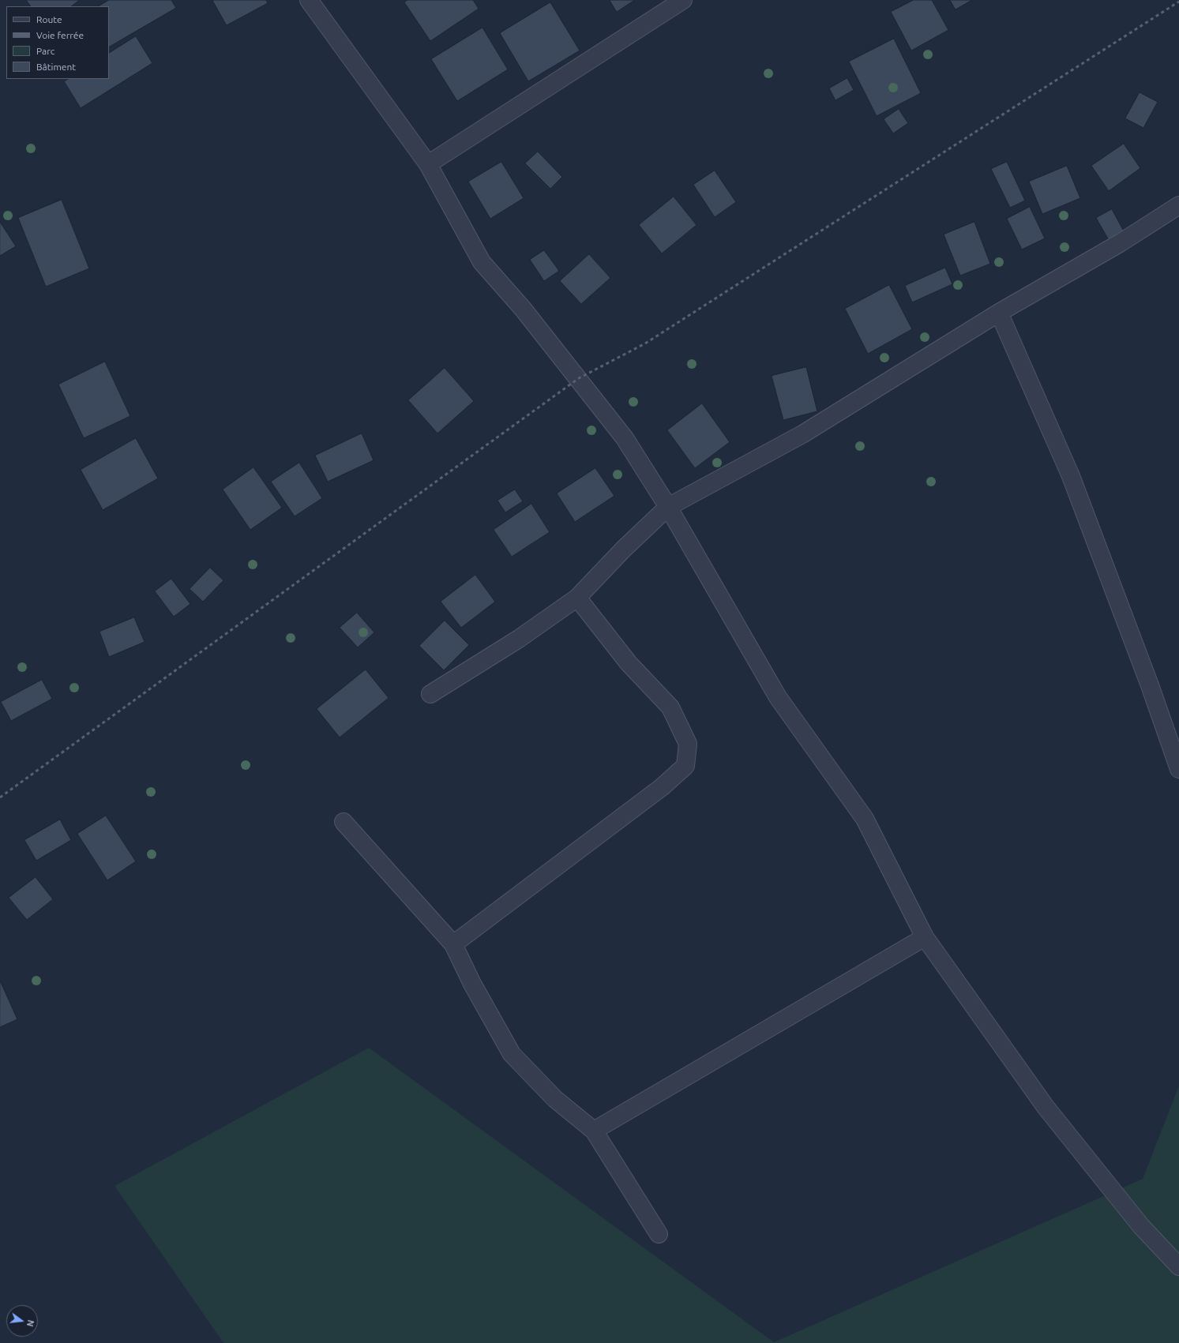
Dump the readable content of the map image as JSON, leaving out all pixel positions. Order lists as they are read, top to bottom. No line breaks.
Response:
{"legend":["Route","Voie ferrée","Parc","Bâtiment"],"north":"right"}
